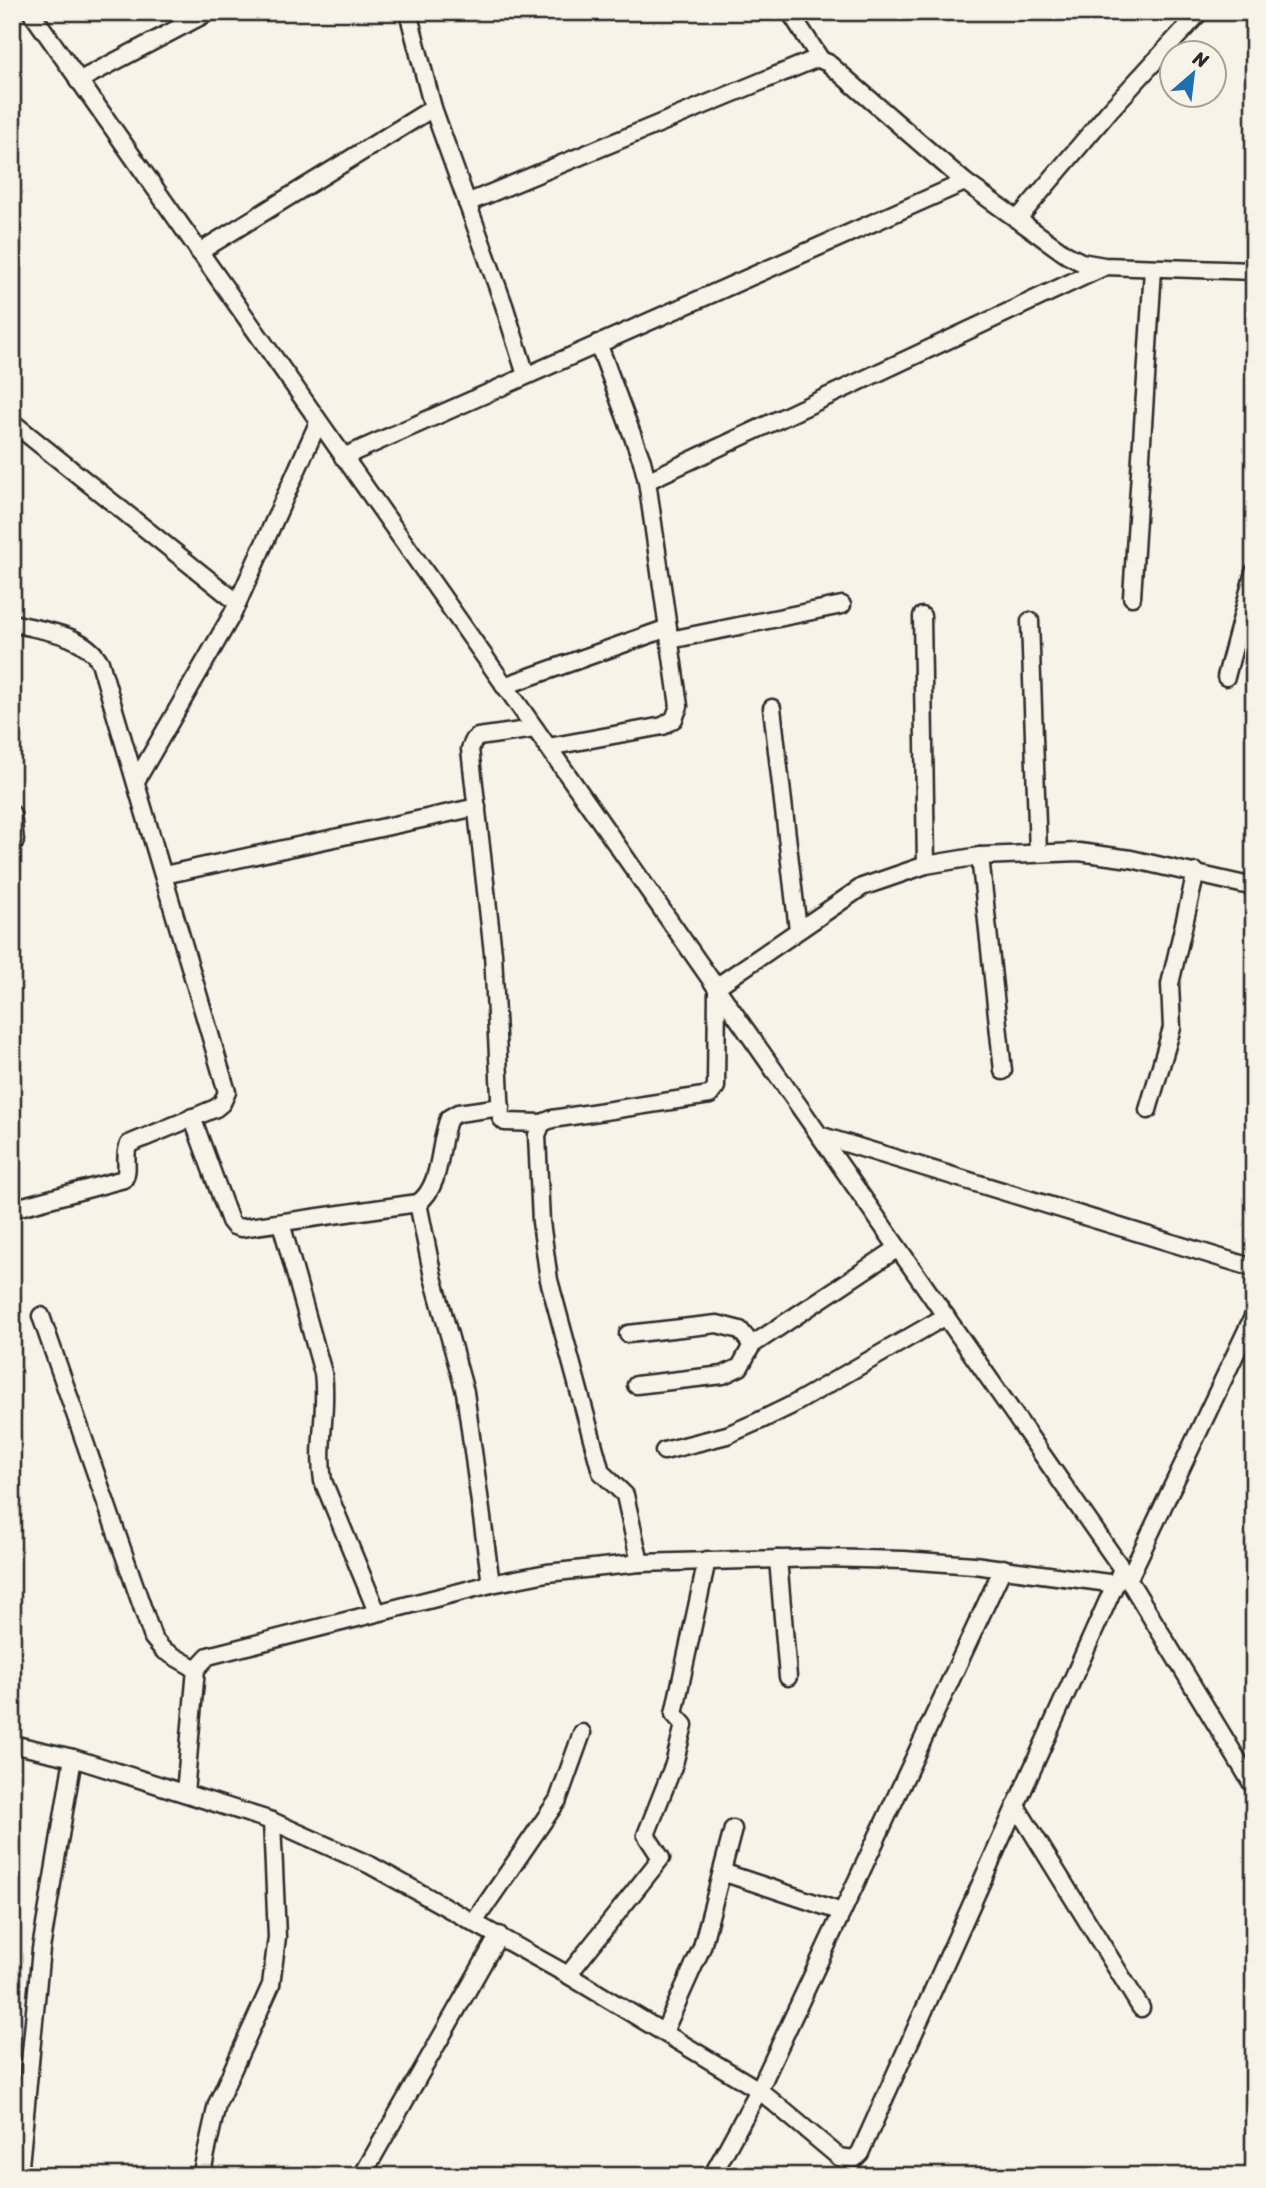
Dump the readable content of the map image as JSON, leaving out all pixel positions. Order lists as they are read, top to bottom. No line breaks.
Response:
{"north":"top right"}
